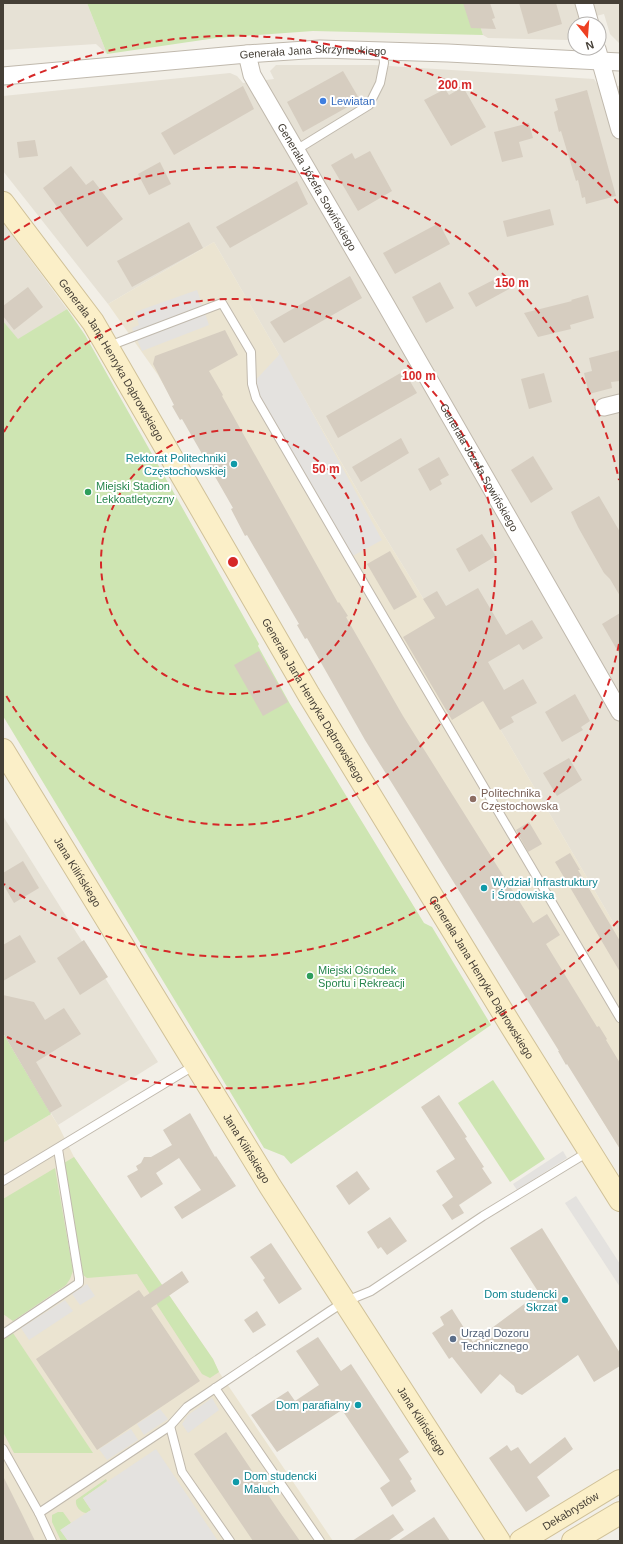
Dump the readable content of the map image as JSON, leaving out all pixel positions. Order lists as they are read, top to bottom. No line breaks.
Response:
{"streets":{"street":["Generała Jana Skrzyneckiego","Generała Józefa Sowińskiego","Generała Jana Henryka Dąbrowskiego","Jana Kilińskiego","Dekabrystów"]},"crossings":[["Generała Jana Skrzyneckiego","Generała Józefa Sowińskiego"]],"places":["Lewiatan","Rektorat Politechniki Częstochowskiej","Miejski Stadion Lekkoatletyczny","Politechnika Częstochowska","Wydział Infrastruktury i Środowiska","Miejski Ośrodek Sportu i Rekreacji","Dom studencki Skrzat","Urząd Dozoru Technicznego","Dom parafialny","Dom studencki Maluch"],"north":"bottom","rings":["200 m","150 m","100 m","50 m"]}
